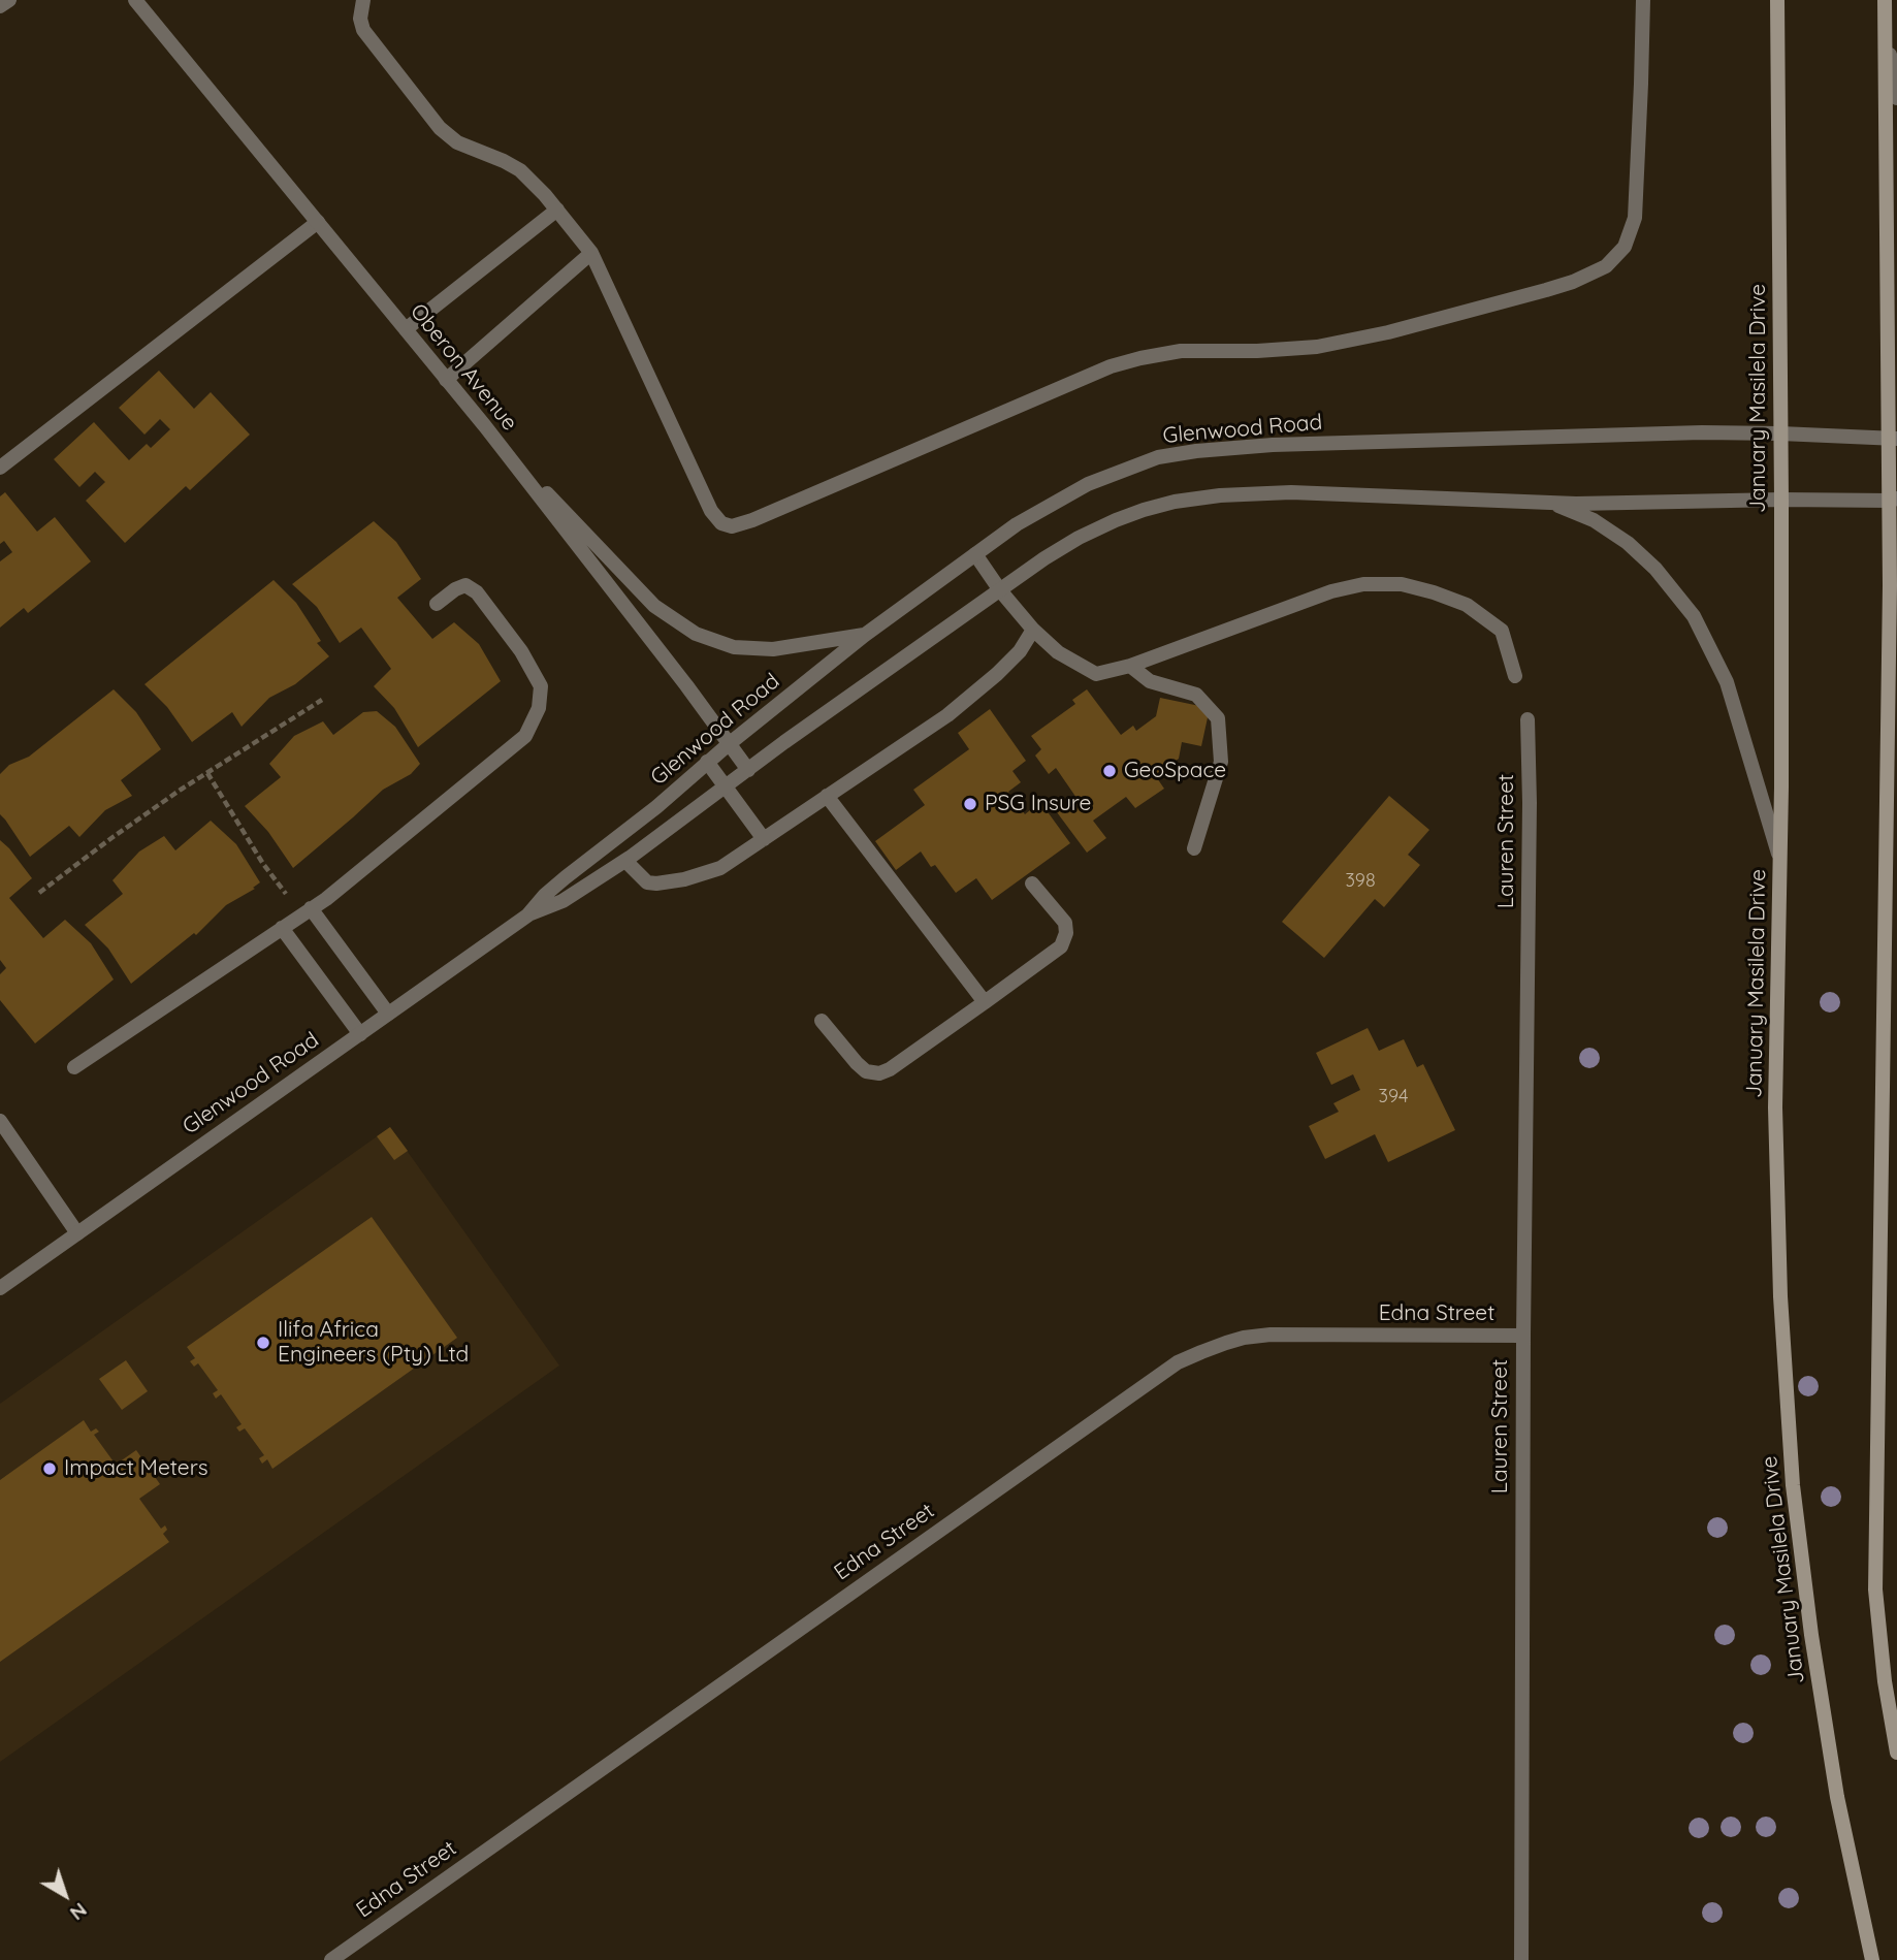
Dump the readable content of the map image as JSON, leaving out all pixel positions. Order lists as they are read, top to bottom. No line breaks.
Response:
{"streets":{"main road":["January Masilela Drive"],"street":["Oberon Avenue","Glenwood Road","Lauren Street","Edna Street"]},"crossings":[["Oberon Avenue","Glenwood Road"],["January Masilela Drive","Glenwood Road"],["Lauren Street","Edna Street"]],"places":["GeoSpace","PSG Insure","Ilifa Africa Engineers (Pty) Ltd","Impact Meters"],"house_numbers":["398","394"],"north":"bottom right"}
